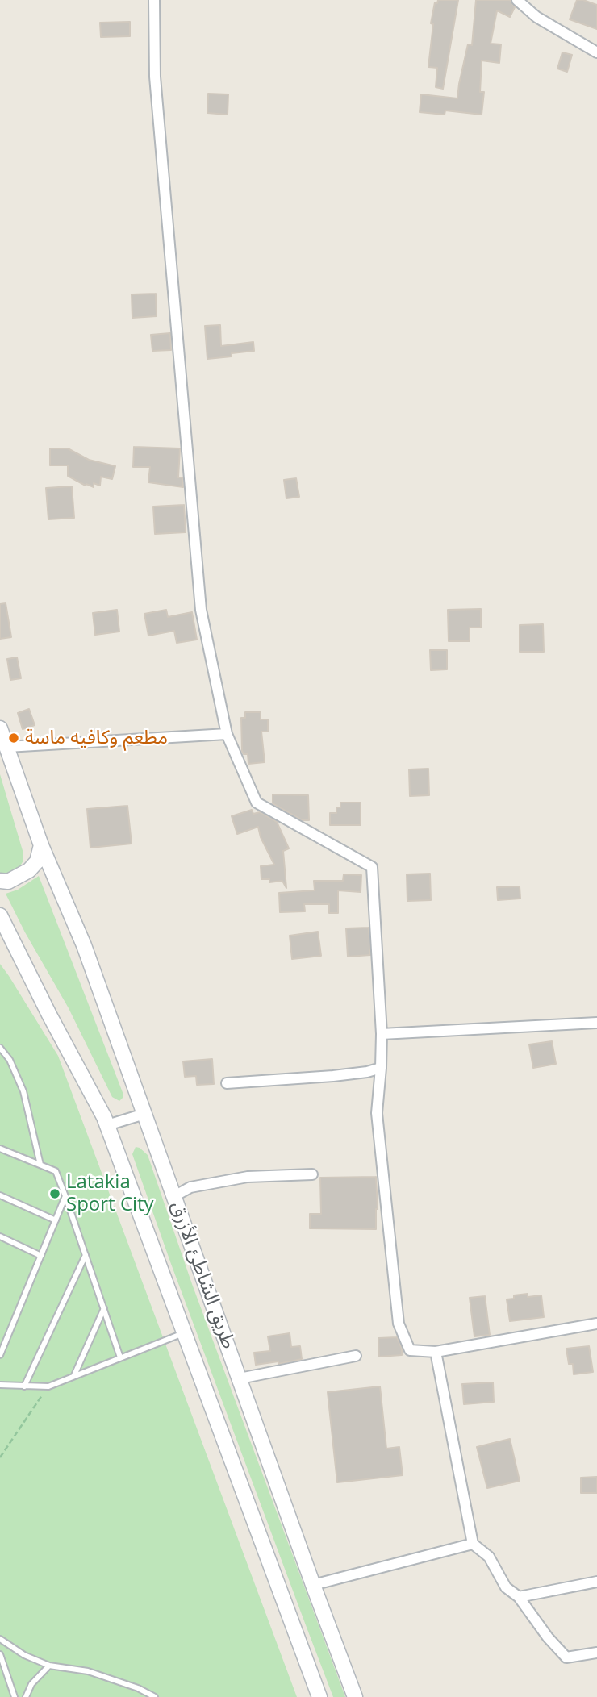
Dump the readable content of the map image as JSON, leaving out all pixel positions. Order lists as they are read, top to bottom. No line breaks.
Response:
{"streets":{"main road":["طريق الشاطئ الأزرق"]},"places":["مطعم وكافيه ماسة","Latakia Sport City"]}
